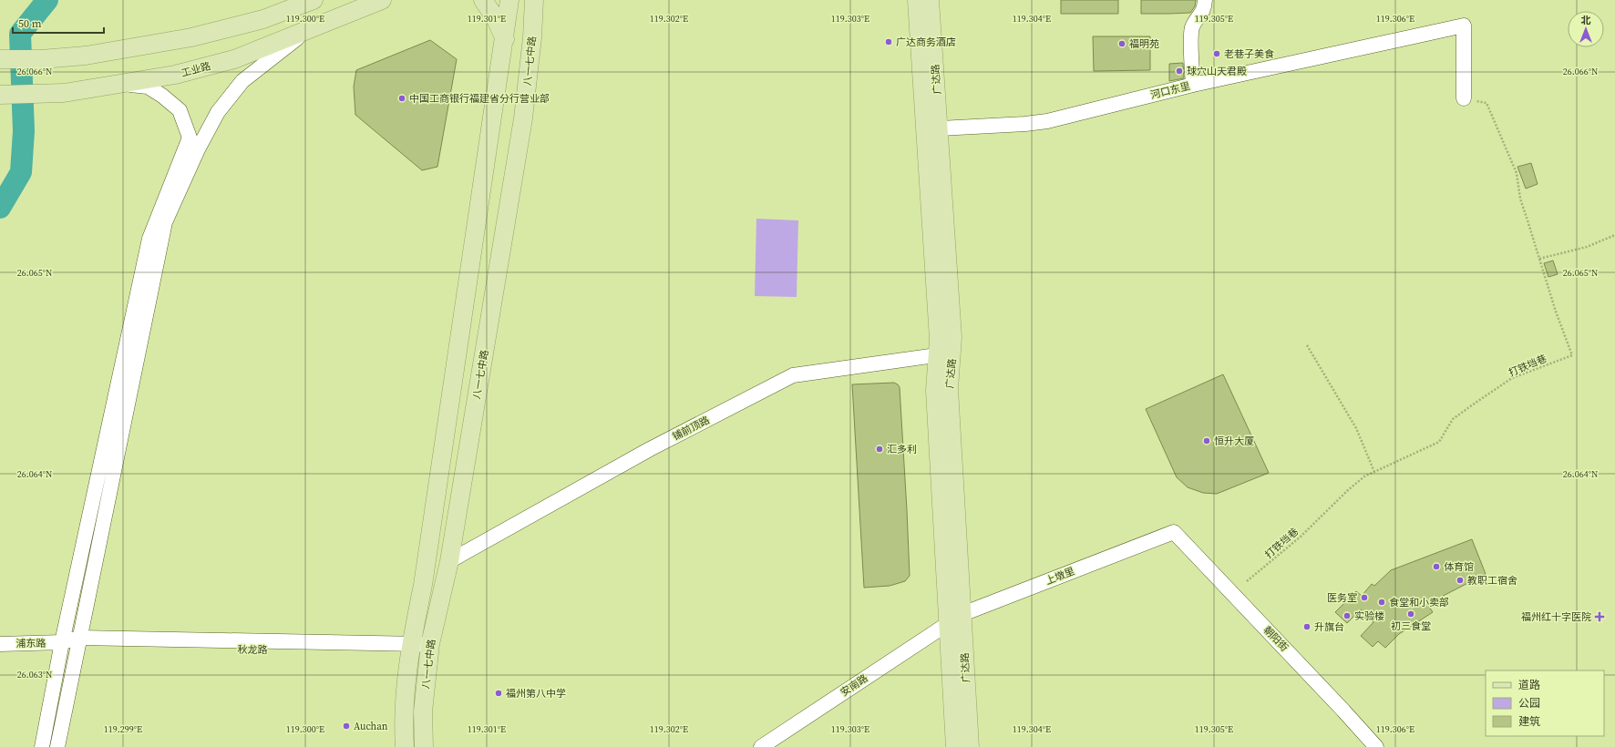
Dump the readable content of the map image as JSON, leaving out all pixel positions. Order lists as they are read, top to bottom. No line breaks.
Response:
{"streets":{"main road":["八一七中路","工业路","广达路"],"street":["河口东里","铺前顶路","上墩里","朝阳街","浦东路","秋龙路","安南路"],"path":["打铁垱巷"]},"crossings":[["八一七中路","铺前顶路"],["八一七中路","秋龙路"],["广达路","河口东里"],["广达路","铺前顶路"],["广达路","上墩里"],["广达路","安南路"],["河口东里","打铁垱巷"],["上墩里","朝阳街"],["上墩里","安南路"],["浦东路","秋龙路"]],"places":{"other":["广达商务酒店","福明苑","老巷子美食","球穴山天君殿","中国工商银行福建省分行营业部","恒升大厦","汇多利","体育馆","教职工宿舍","医务室","食堂和小卖部","初三食堂","实验楼","升旗台","福州第八中学","Auchan"],"health":["福州红十字医院"]},"legend":["道路","公园","建筑"],"scale_bar":"50 m","north":"top","coordinates":["119.300°E","119.301°E","119.302°E","119.303°E","119.304°E","119.305°E","119.306°E","26.066°N","26.065°N","26.064°N","26.063°N","119.299°E"]}
